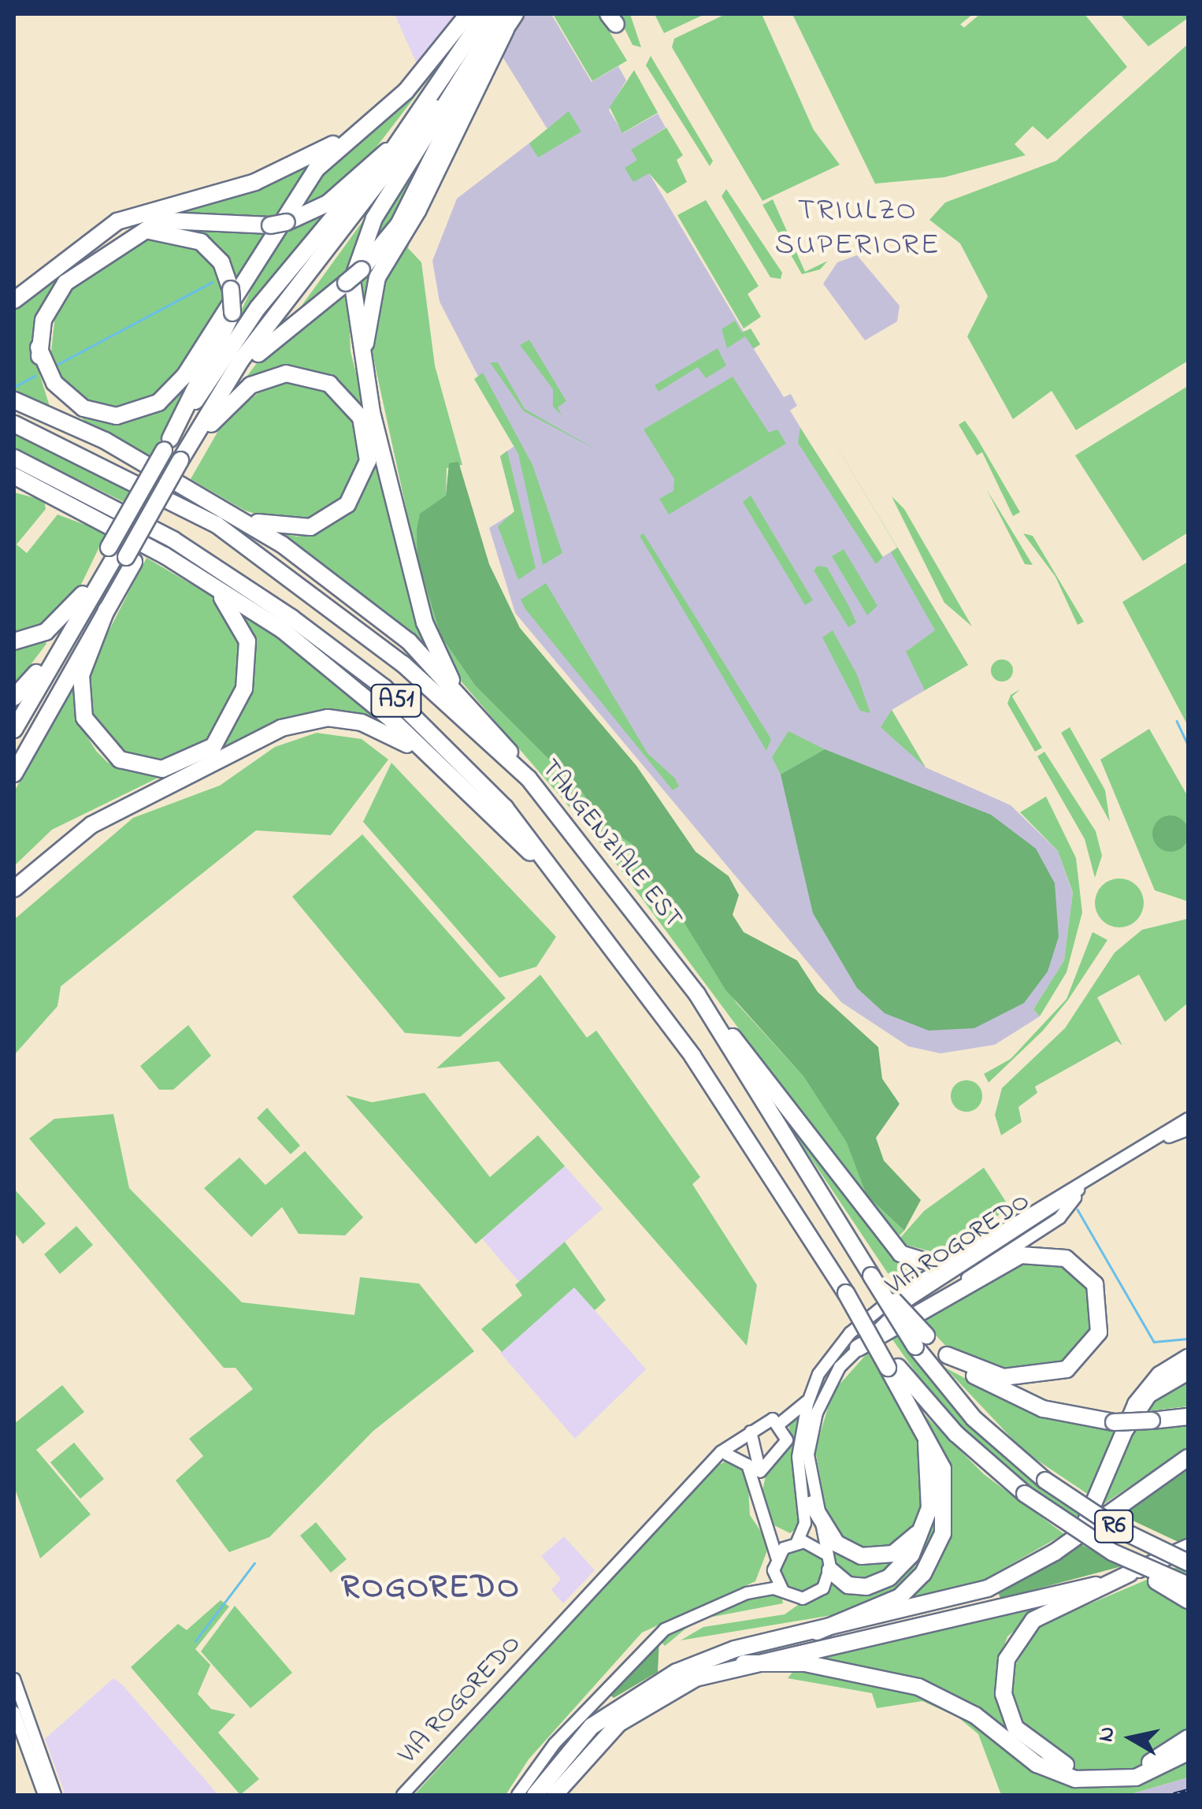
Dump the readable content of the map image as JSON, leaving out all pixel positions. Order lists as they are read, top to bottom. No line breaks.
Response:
{"streets":{"highway":["A51","TANGENZIALE EST","R6"],"street":["VIA ROGOREDO"]},"crossings":[["A51","R6"],["TANGENZIALE EST","R6"]],"districts":["TRIULZO SUPERIORE","ROGOREDO"],"north":"left"}
